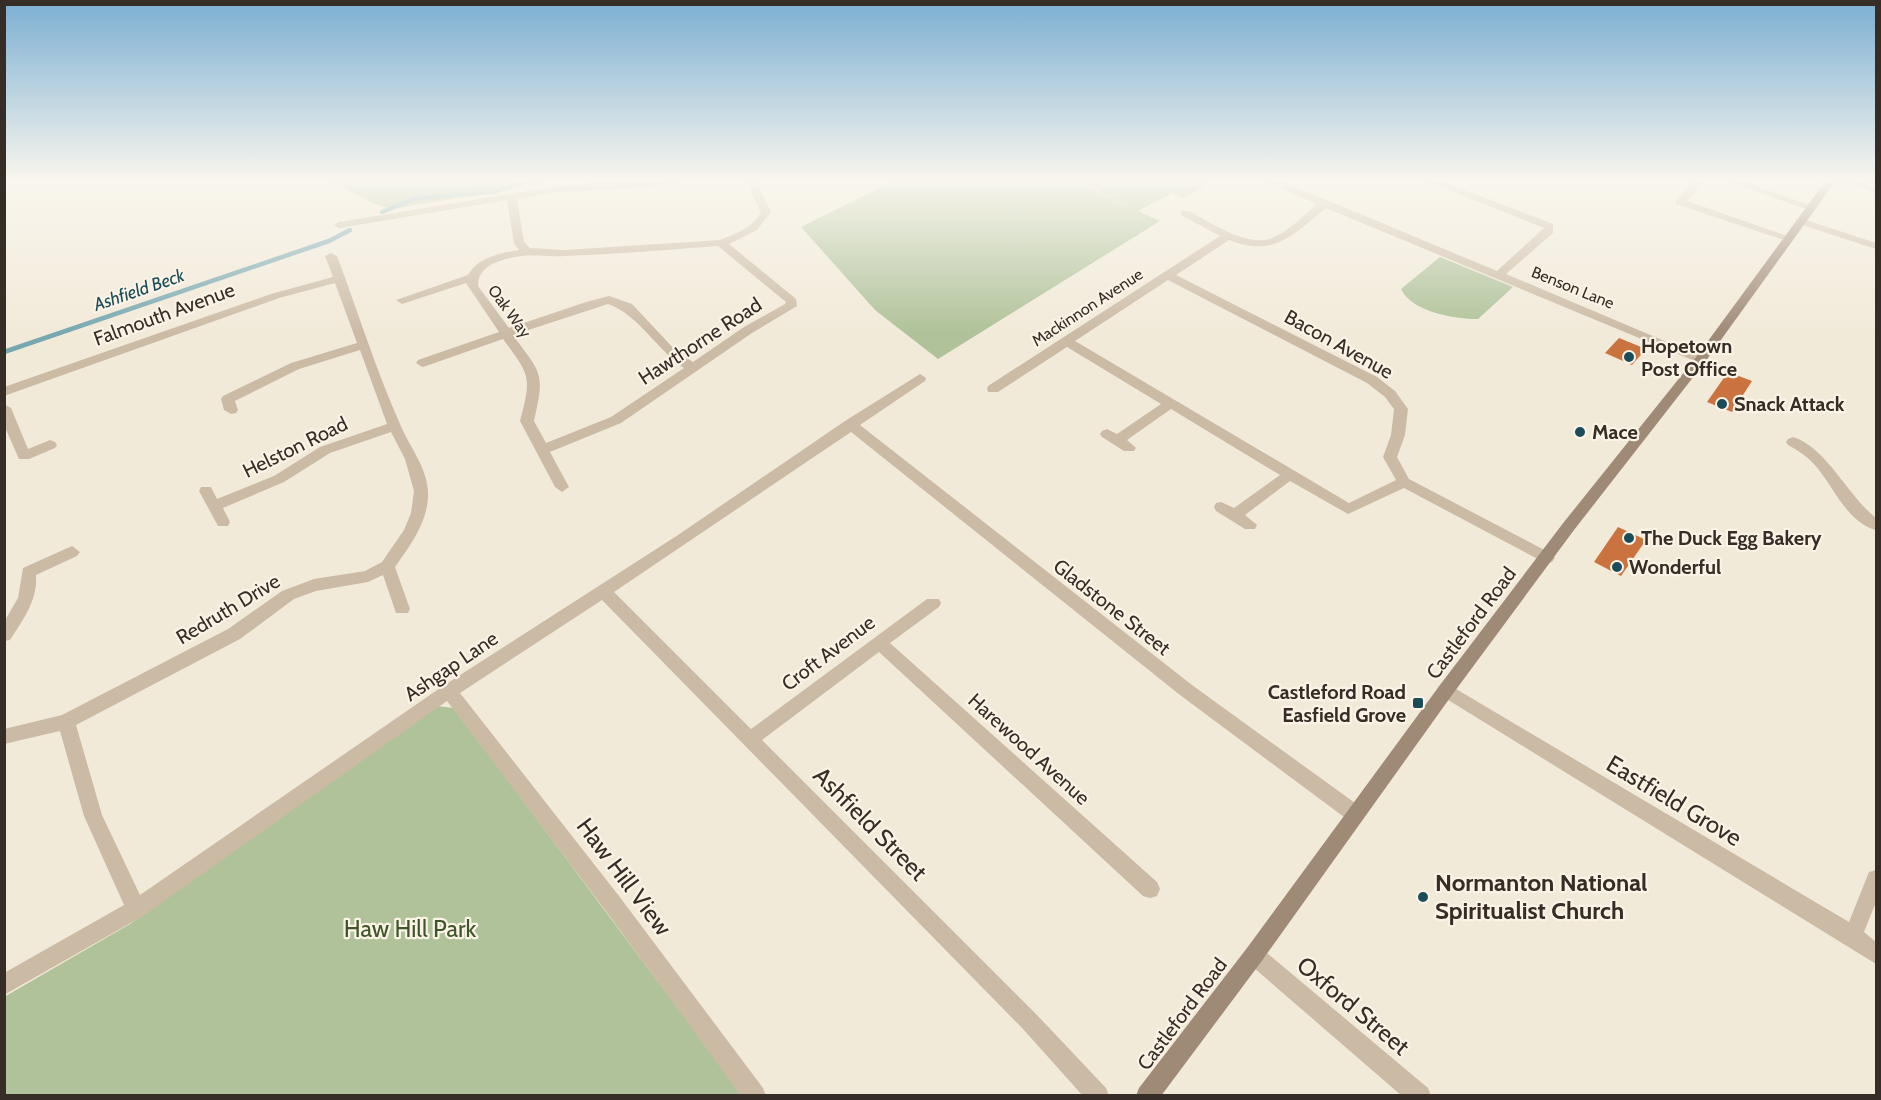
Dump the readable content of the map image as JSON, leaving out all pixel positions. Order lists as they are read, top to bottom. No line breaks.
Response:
{"streets":{"street":["Benson Lane","Mackinnon Avenue","Oak Way","Falmouth Avenue","Hawthorne Road","Bacon Avenue","Helston Road","Gladstone Street","Redruth Drive","Castleford Road","Croft Avenue","Ashgap Lane","Harewood Avenue","Eastfield Grove","Ashfield Street","Haw Hill View","Oxford Street"]},"crossings":[["Benson Lane","Castleford Road"],["Mackinnon Avenue","Bacon Avenue"],["Oak Way","Hawthorne Road"],["Gladstone Street","Castleford Road"],["Gladstone Street","Ashgap Lane"],["Castleford Road","Eastfield Grove"],["Castleford Road","Oxford Street"],["Croft Avenue","Harewood Avenue"],["Croft Avenue","Ashfield Street"],["Ashgap Lane","Ashfield Street"],["Ashgap Lane","Haw Hill View"]],"water":["Ashfield Beck"],"parks":["Haw Hill Park"],"places":{"other":["Hopetown Post Office","Snack Attack","Mace","The Duck Egg Bakery","Wonderful","Normanton National Spiritualist Church"],"transit":["Castleford Road Easfield Grove"]}}
